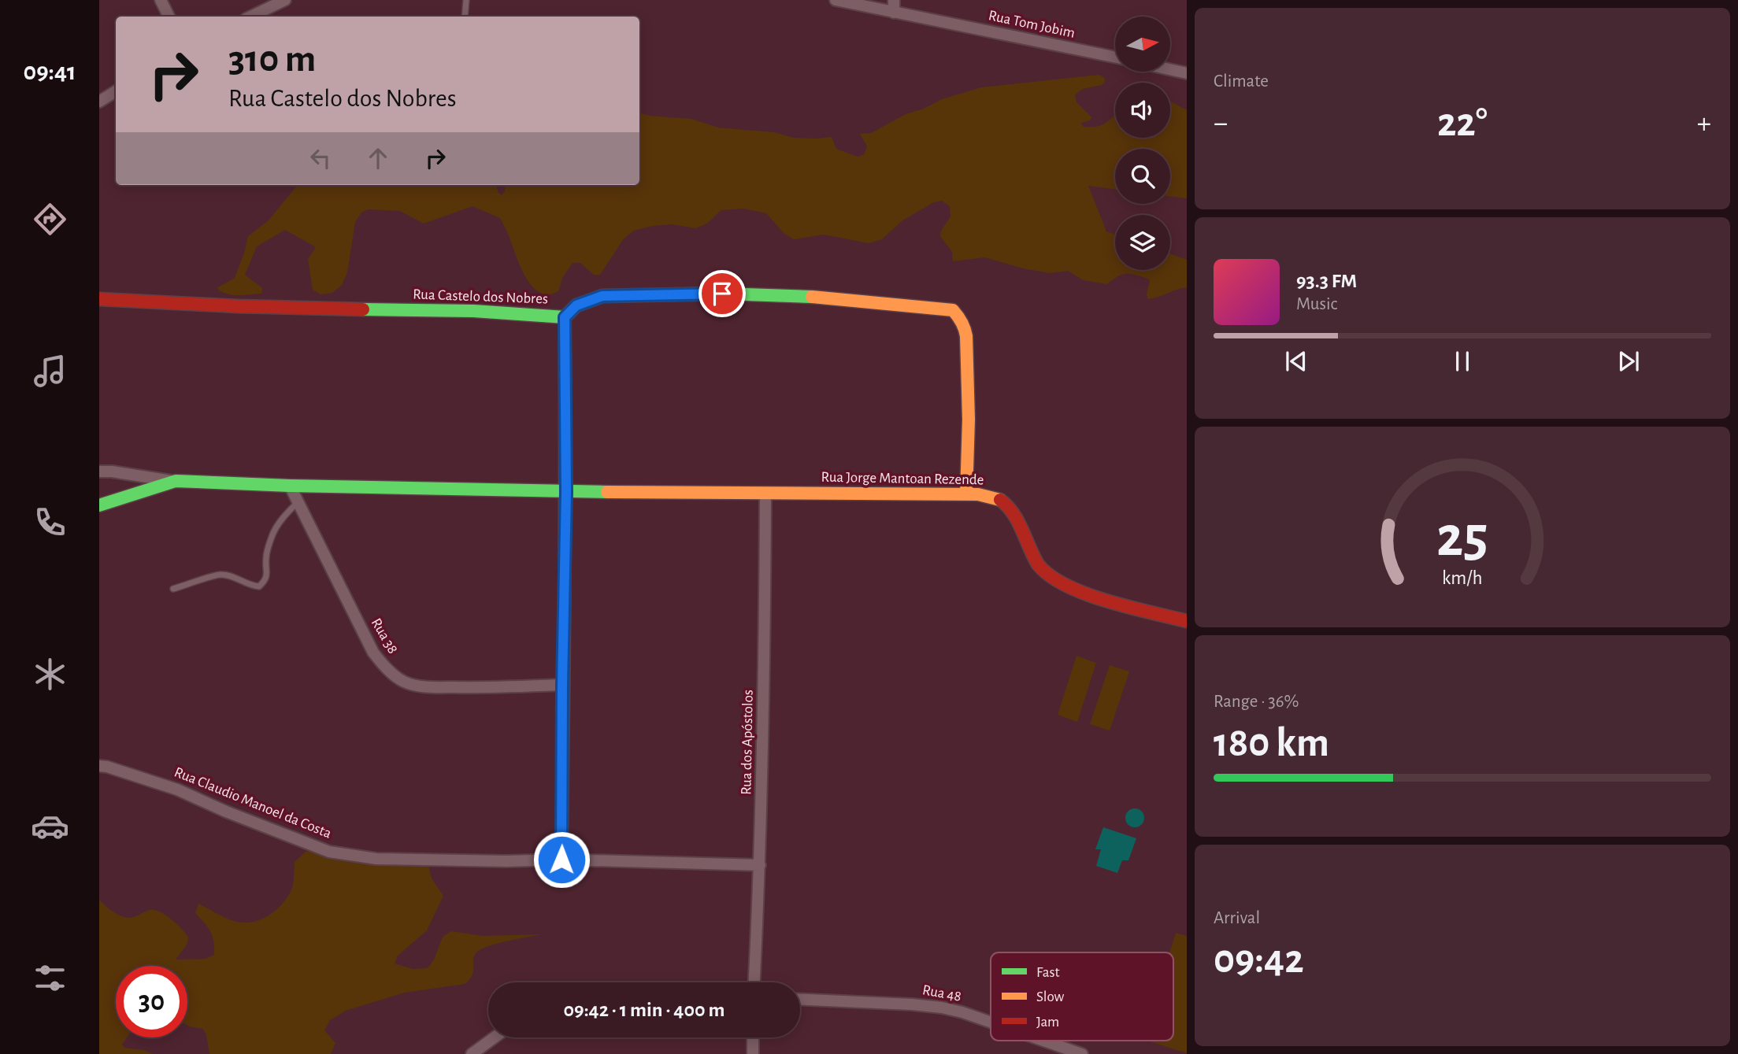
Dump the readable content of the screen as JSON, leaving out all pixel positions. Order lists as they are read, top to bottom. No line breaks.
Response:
{"streets":{"street":["Rua Tom Jobim","Rua Castelo dos Nobres","Rua Jorge Mantoan Rezende","Rua 38","Rua dos Apóstolos","Rua Claudio Manoel da Costa","Rua 48"]},"crossings":[["Rua Castelo dos Nobres","Rua Jorge Mantoan Rezende"],["Rua Jorge Mantoan Rezende","Rua dos Apóstolos"],["Rua dos Apóstolos","Rua Claudio Manoel da Costa"]],"legend":["Fast","Slow","Jam"],"north":"right","page":{"tabs":"09:41","tile":["Climate",["Range · 36%","180 km"],["Arrival","09:42"]],"turn":["310 m","Rua Castelo dos Nobres"],"heat":["−","22°","+"],"song":["93.3 FM","Music"],"limit":"30","trip":"09:42 · 1 min · 400 m","gauge":["25","km/h"]}}
